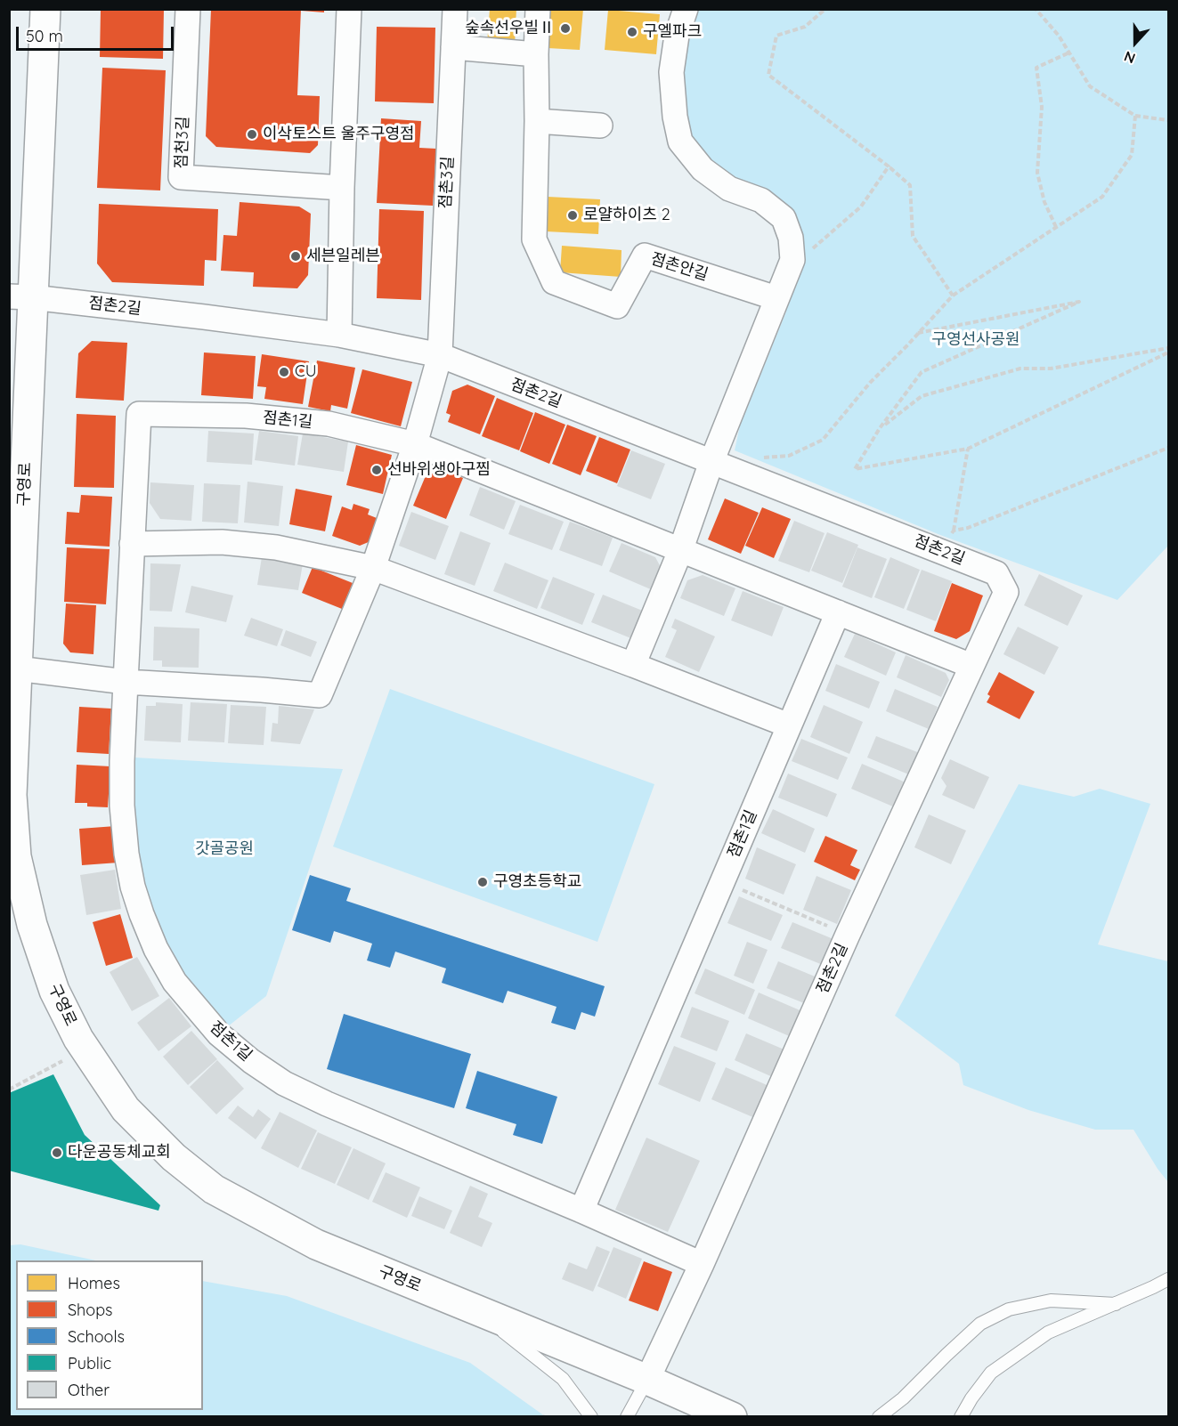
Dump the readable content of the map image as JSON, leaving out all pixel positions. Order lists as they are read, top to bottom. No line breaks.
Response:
{"streets":{"main road":["구영로"],"street":["점천3길","점촌3길","점촌안길","점촌2길","점촌1길"]},"crossings":[["점촌3길","점촌2길"],["점촌3길","점촌1길"],["점촌2길","점촌1길"],["점촌2길","구영로"]],"parks":["구영선사공원","갓골공원"],"places":["숲속선우빌Ⅱ","구엘파크","이삭토스트 울주구영점","로얄하이츠 2","세븐일레븐","CU","선바위생아구찜","구영초등학교","다운공동체교회"],"legend":["Homes","Shops","Schools","Public","Other"],"scale_bar":"50 m","north":"bottom"}
